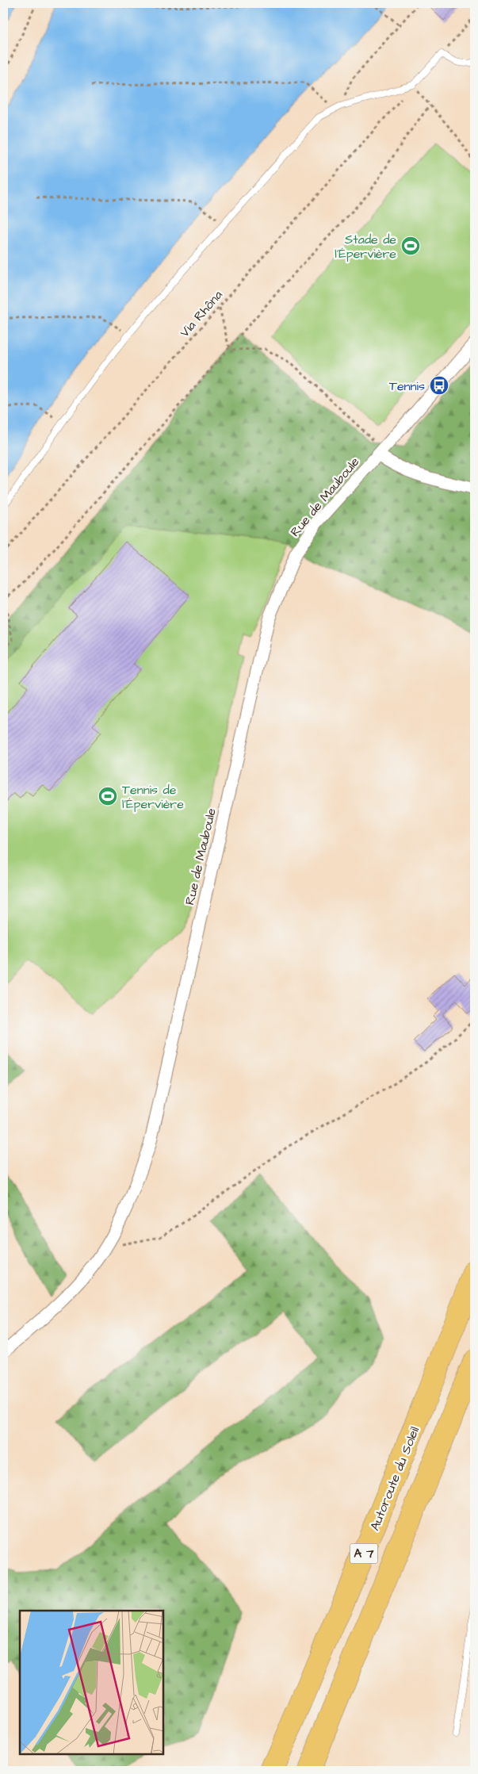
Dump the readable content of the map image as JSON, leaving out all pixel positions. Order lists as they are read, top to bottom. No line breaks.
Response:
{"streets":{"highway":["Autoroute du Soleil","A 7"],"street":["Rue de Mauboule"],"path":["Via Rhôna"]},"places":{"sports":["Stade de l'Épervière","Tennis de l'Épervière"],"bus stop":["Tennis"]}}
